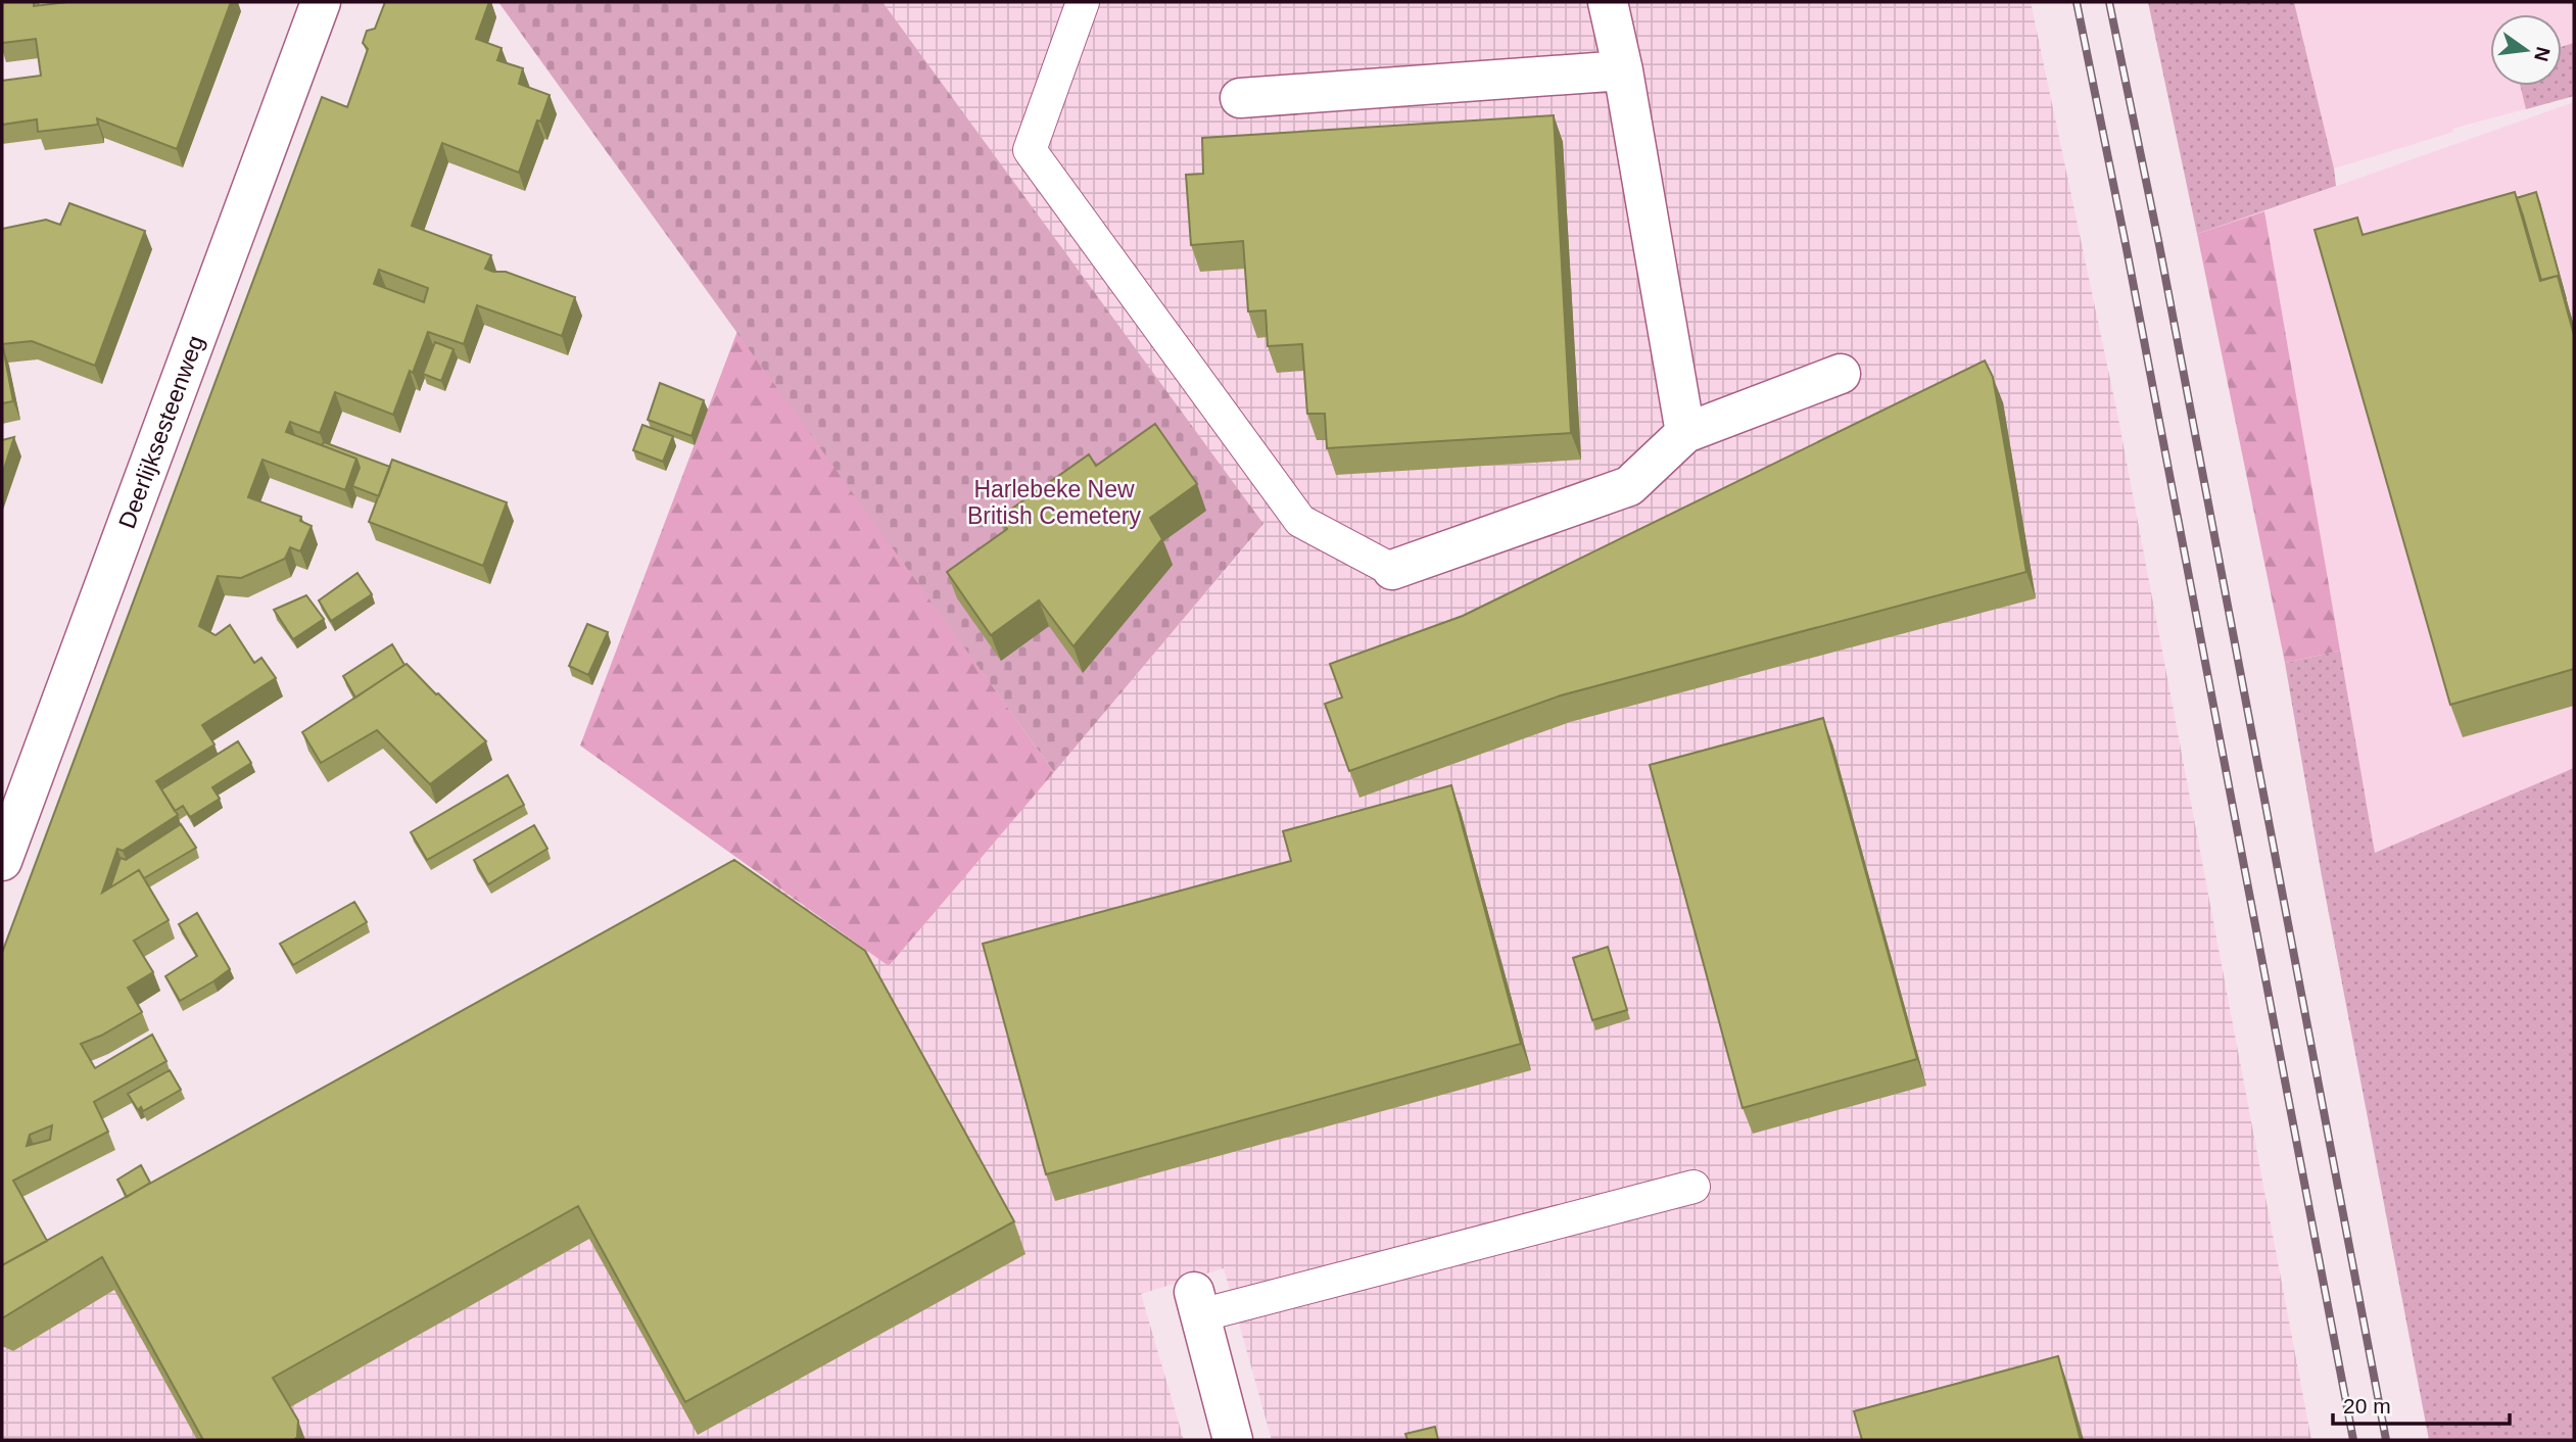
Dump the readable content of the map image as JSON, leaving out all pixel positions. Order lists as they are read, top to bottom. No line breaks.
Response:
{"streets":{"street":["Deerlijksesteenweg"]},"parks":["Harlebeke New British Cemetery"],"scale_bar":"20 m","north":"right"}
